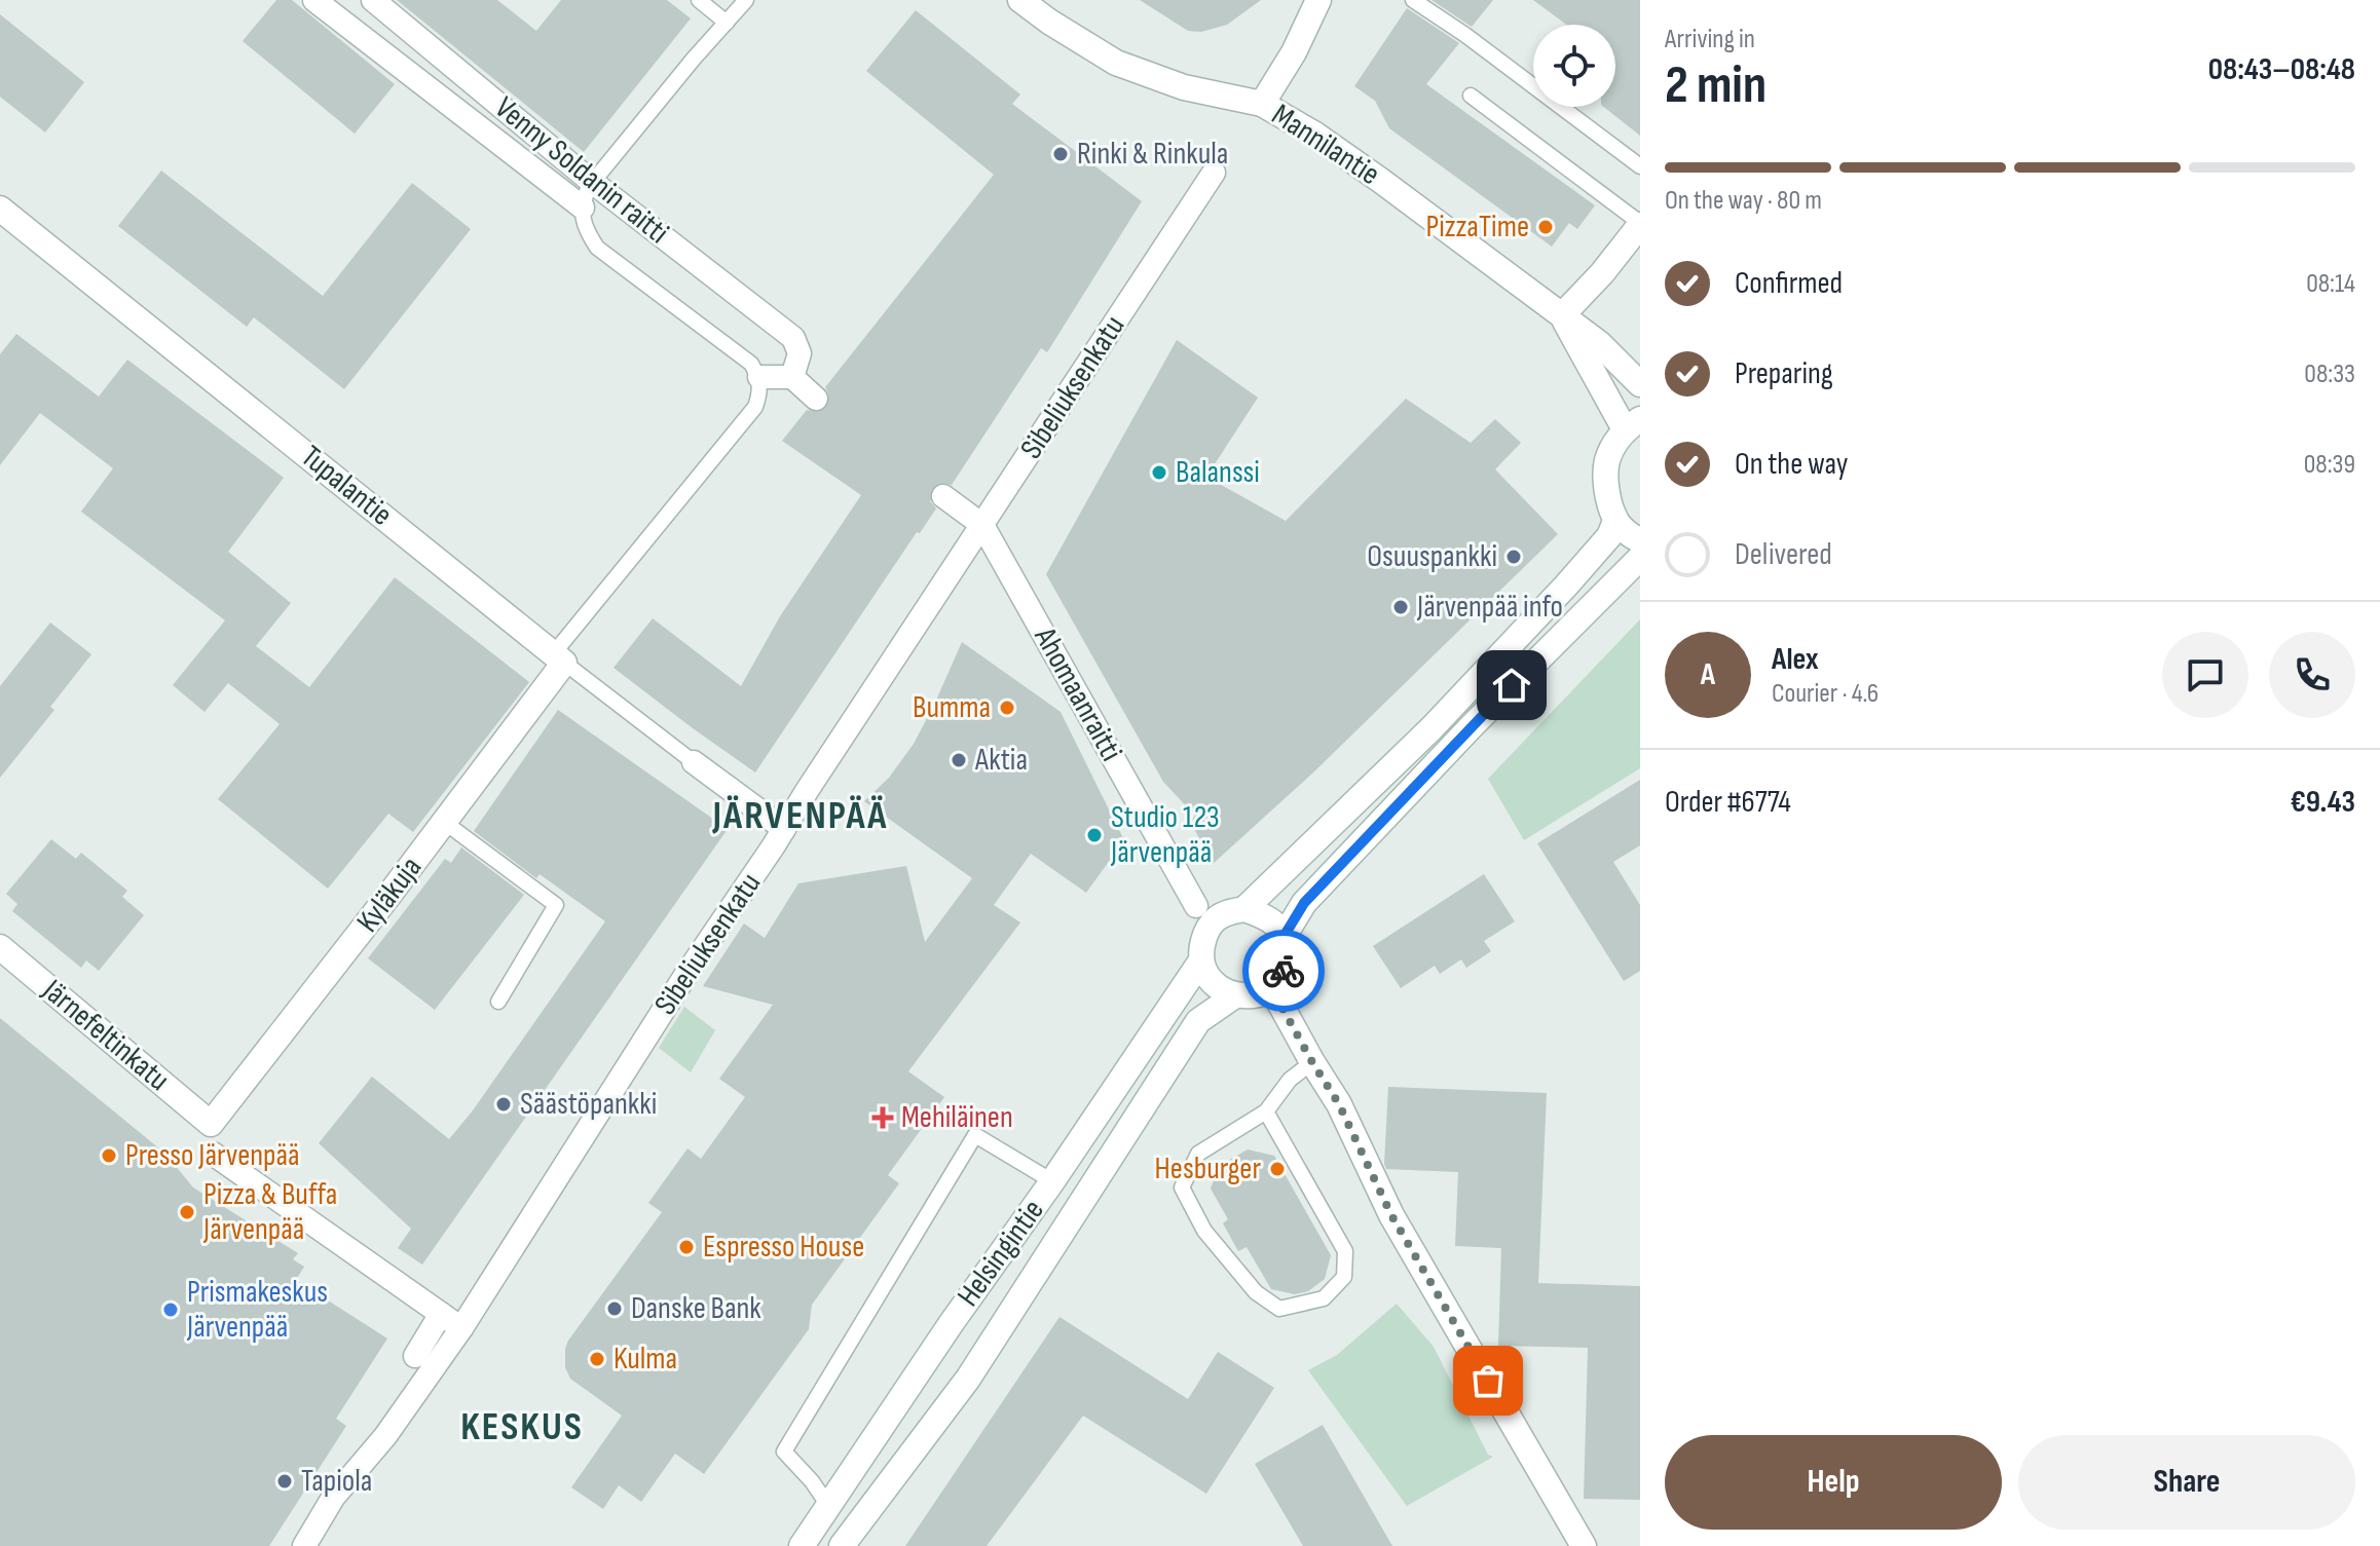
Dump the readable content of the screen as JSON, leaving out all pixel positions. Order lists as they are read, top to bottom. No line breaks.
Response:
{"streets":{"street":["Mannilantie","Venny Soldanin raitti","Sibeliuksenkatu","Tupalantie","Ahomaanraitti","Kyläkuja","Järnefeltinkatu","Helsingintie"]},"crossings":[["Sibeliuksenkatu","Ahomaanraitti"],["Tupalantie","Kyläkuja"],["Kyläkuja","Järnefeltinkatu"]],"districts":["JÄRVENPÄÄ","KESKUS"],"places":{"other":["Rinki & Rinkula","PizzaTime","Balanssi","Osuuspankki","Järvenpää info","Bumma","Aktia","Studio 123 Järvenpää","Säästöpankki","Presso Järvenpää","Hesburger","Pizza & Buffa Järvenpää","Espresso House","Danske Bank","Prismakeskus Järvenpää","Kulma","Tapiola"],"health":["Mehiläinen"]},"page":{"heading":["2 min","Arriving in","08:43–08:48"],"panel":["Alex","Courier · 4.6","Order #6774","€9.43"],"bar":"On the way · 80 m","list":[["Confirmed","08:14"],["Preparing","08:33"],["On the way","08:39"],"Delivered"],"round":"A","buttons":["Help","Share"]}}
